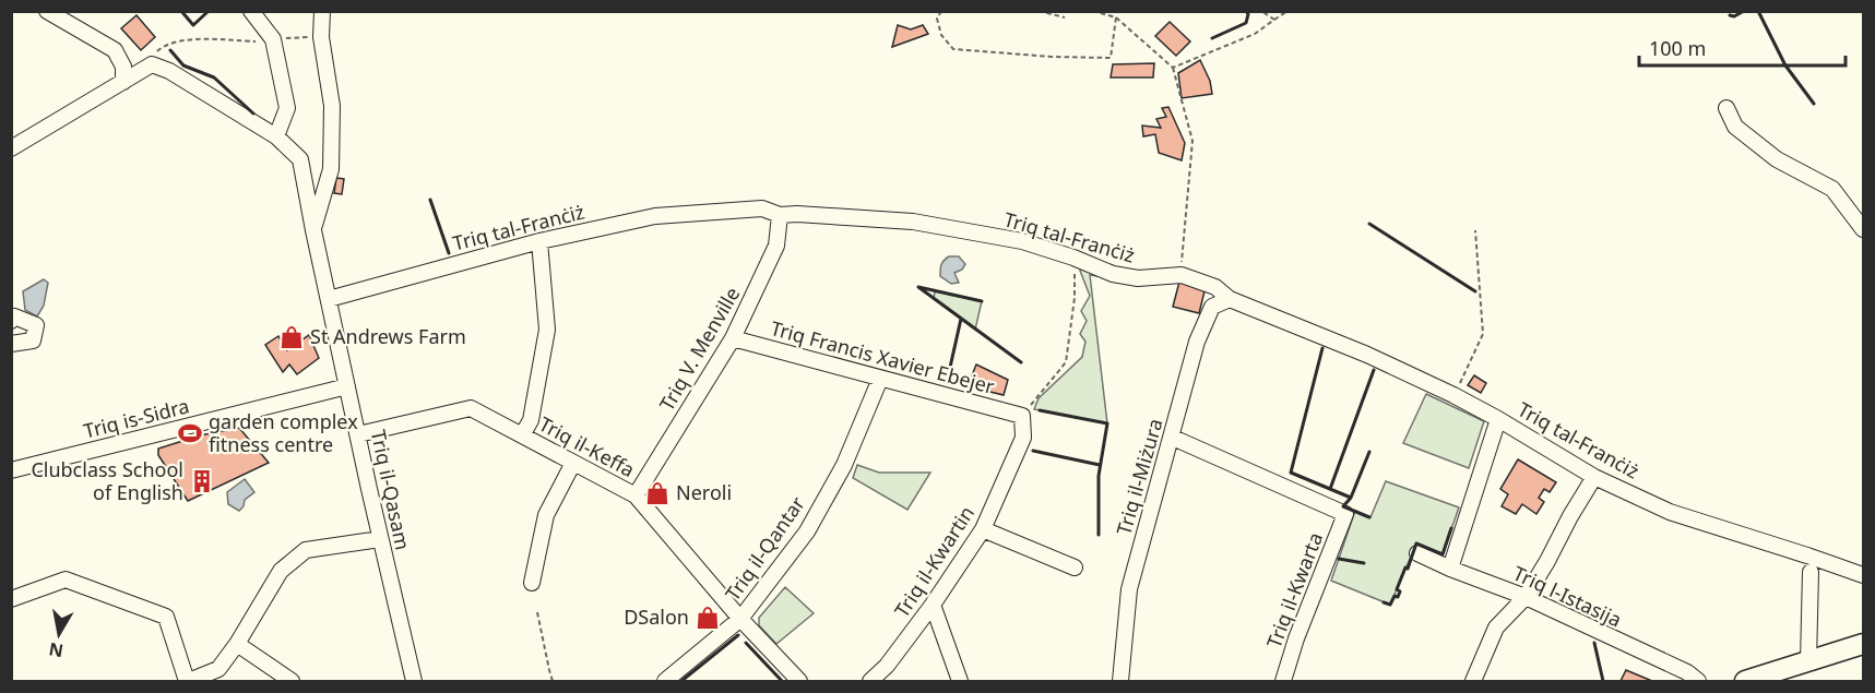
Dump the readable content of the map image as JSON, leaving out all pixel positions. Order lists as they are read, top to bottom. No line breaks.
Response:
{"streets":{"street":["Triq tal-Franċiż","Triq V. Menville","Triq Francis Xavier Ebejer","Triq is-Sidra","Triq il-Keffa","Triq il-Miżura","Triq il-Qasam","Triq il-Qantar","Triq il-Kwartin","Triq il-Kwarta","Triq l-Istasija"]},"crossings":[["Triq tal-Franċiż","Triq V. Menville"],["Triq tal-Franċiż","Triq il-Miżura"],["Triq tal-Franċiż","Triq il-Qasam"],["Triq V. Menville","Triq Francis Xavier Ebejer"],["Triq V. Menville","Triq il-Keffa"],["Triq Francis Xavier Ebejer","Triq il-Qantar"],["Triq Francis Xavier Ebejer","Triq il-Kwartin"],["Triq is-Sidra","Triq il-Qasam"],["Triq il-Keffa","Triq il-Qasam"],["Triq il-Keffa","Triq il-Qantar"],["Triq il-Miżura","Triq il-Kwarta"]],"places":{"shop":["St Andrews Farm","Neroli","DSalon"],"sports":["garden complex fitness centre"],"building":["Clubclass School of English"]},"scale_bar":"100 m","north":"bottom"}
